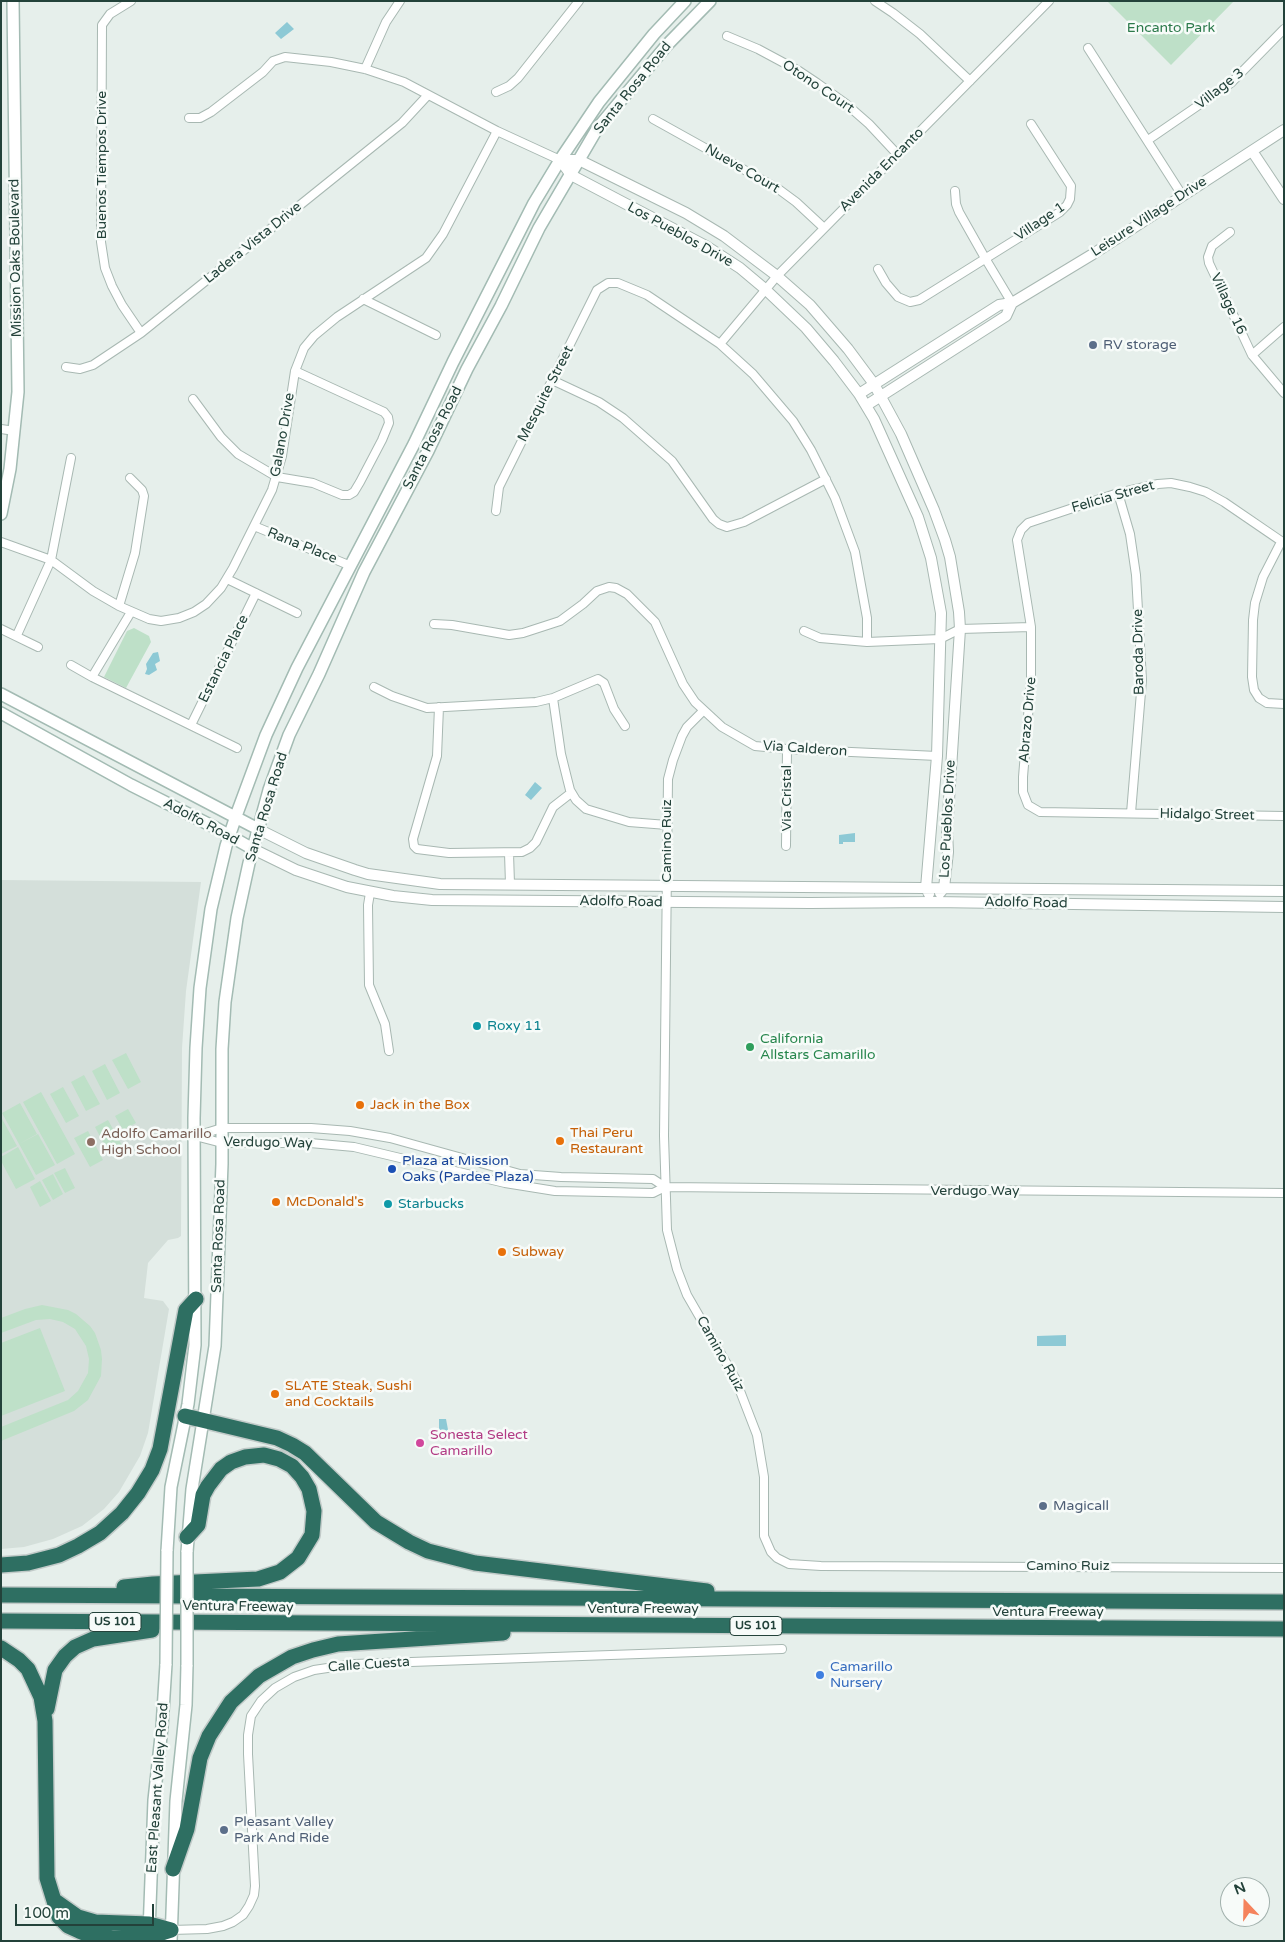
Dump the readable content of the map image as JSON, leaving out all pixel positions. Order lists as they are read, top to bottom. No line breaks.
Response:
{"streets":{"highway":["Ventura Freeway","US 101"],"main road":["Santa Rosa Road","Mission Oaks Boulevard","Adolfo Road","East Pleasant Valley Road"],"street":["Otono Court","Village 3","Buenos Tiempos Drive","Nueve Court","Avenida Encanto","Leisure Village Drive","Village 1","Los Pueblos Drive","Ladera Vista Drive","Village 16","Mesquite Street","Galano Drive","Felicia Street","Rana Place","Baroda Drive","Estancia Place","Abrazo Drive","Via Calderon","Via Cristal","Hidalgo Street","Camino Ruiz","Verdugo Way","Calle Cuesta"]},"crossings":[["Otono Court","Avenida Encanto"],["Santa Rosa Road","Los Pueblos Drive"],["Santa Rosa Road","Rana Place"],["Santa Rosa Road","Adolfo Road"],["Santa Rosa Road","Verdugo Way"],["Santa Rosa Road","East Pleasant Valley Road"],["Buenos Tiempos Drive","Ladera Vista Drive"],["Nueve Court","Avenida Encanto"],["Avenida Encanto","Los Pueblos Drive"],["Avenida Encanto","Mesquite Street"],["Leisure Village Drive","Los Pueblos Drive"],["Los Pueblos Drive","Ladera Vista Drive"],["Los Pueblos Drive","Galano Drive"],["Los Pueblos Drive","Via Calderon"],["Los Pueblos Drive","Adolfo Road"],["Galano Drive","Rana Place"],["Felicia Street","Baroda Drive"],["Felicia Street","Abrazo Drive"],["Baroda Drive","Abrazo Drive"],["Baroda Drive","Hidalgo Street"],["Abrazo Drive","Hidalgo Street"],["Via Calderon","Via Cristal"],["Via Calderon","Camino Ruiz"],["Adolfo Road","Camino Ruiz"],["Camino Ruiz","Verdugo Way"],["Calle Cuesta","East Pleasant Valley Road"]],"parks":["Encanto Park"],"places":["RV storage","Roxy 11","California Allstars Camarillo","Jack in the Box","Thai Peru Restaurant","Adolfo Camarillo High School","Plaza at Mission Oaks (Pardee Plaza)","McDonald's","Starbucks","Subway","SLATE Steak, Sushi and Cocktails","Sonesta Select Camarillo","Magicall","Camarillo Nursery","Pleasant Valley Park And Ride"],"scale_bar":"100 m","north":"top"}
